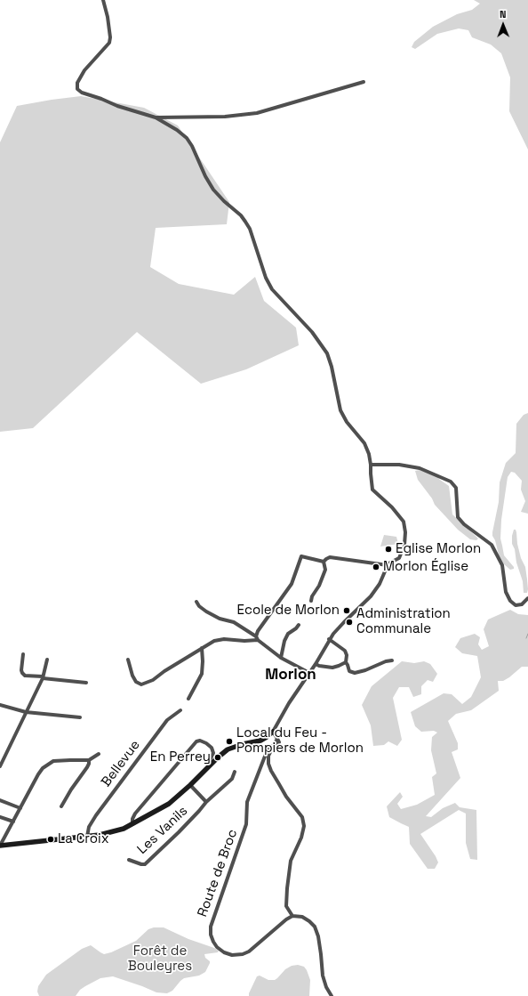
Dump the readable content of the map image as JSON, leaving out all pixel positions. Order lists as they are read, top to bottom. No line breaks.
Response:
{"streets":{"street":["Bellevue","Les Vanils","Route de Broc"]},"districts":["Morlon"],"parks":["Forêt de Bouleyres"],"places":["Eglise Morlon","Morlon Église","Ecole de Morlon","Administration Communale","Local du Feu - Pompiers de Morlon","En Perrey","La Croix"],"north":"top"}
